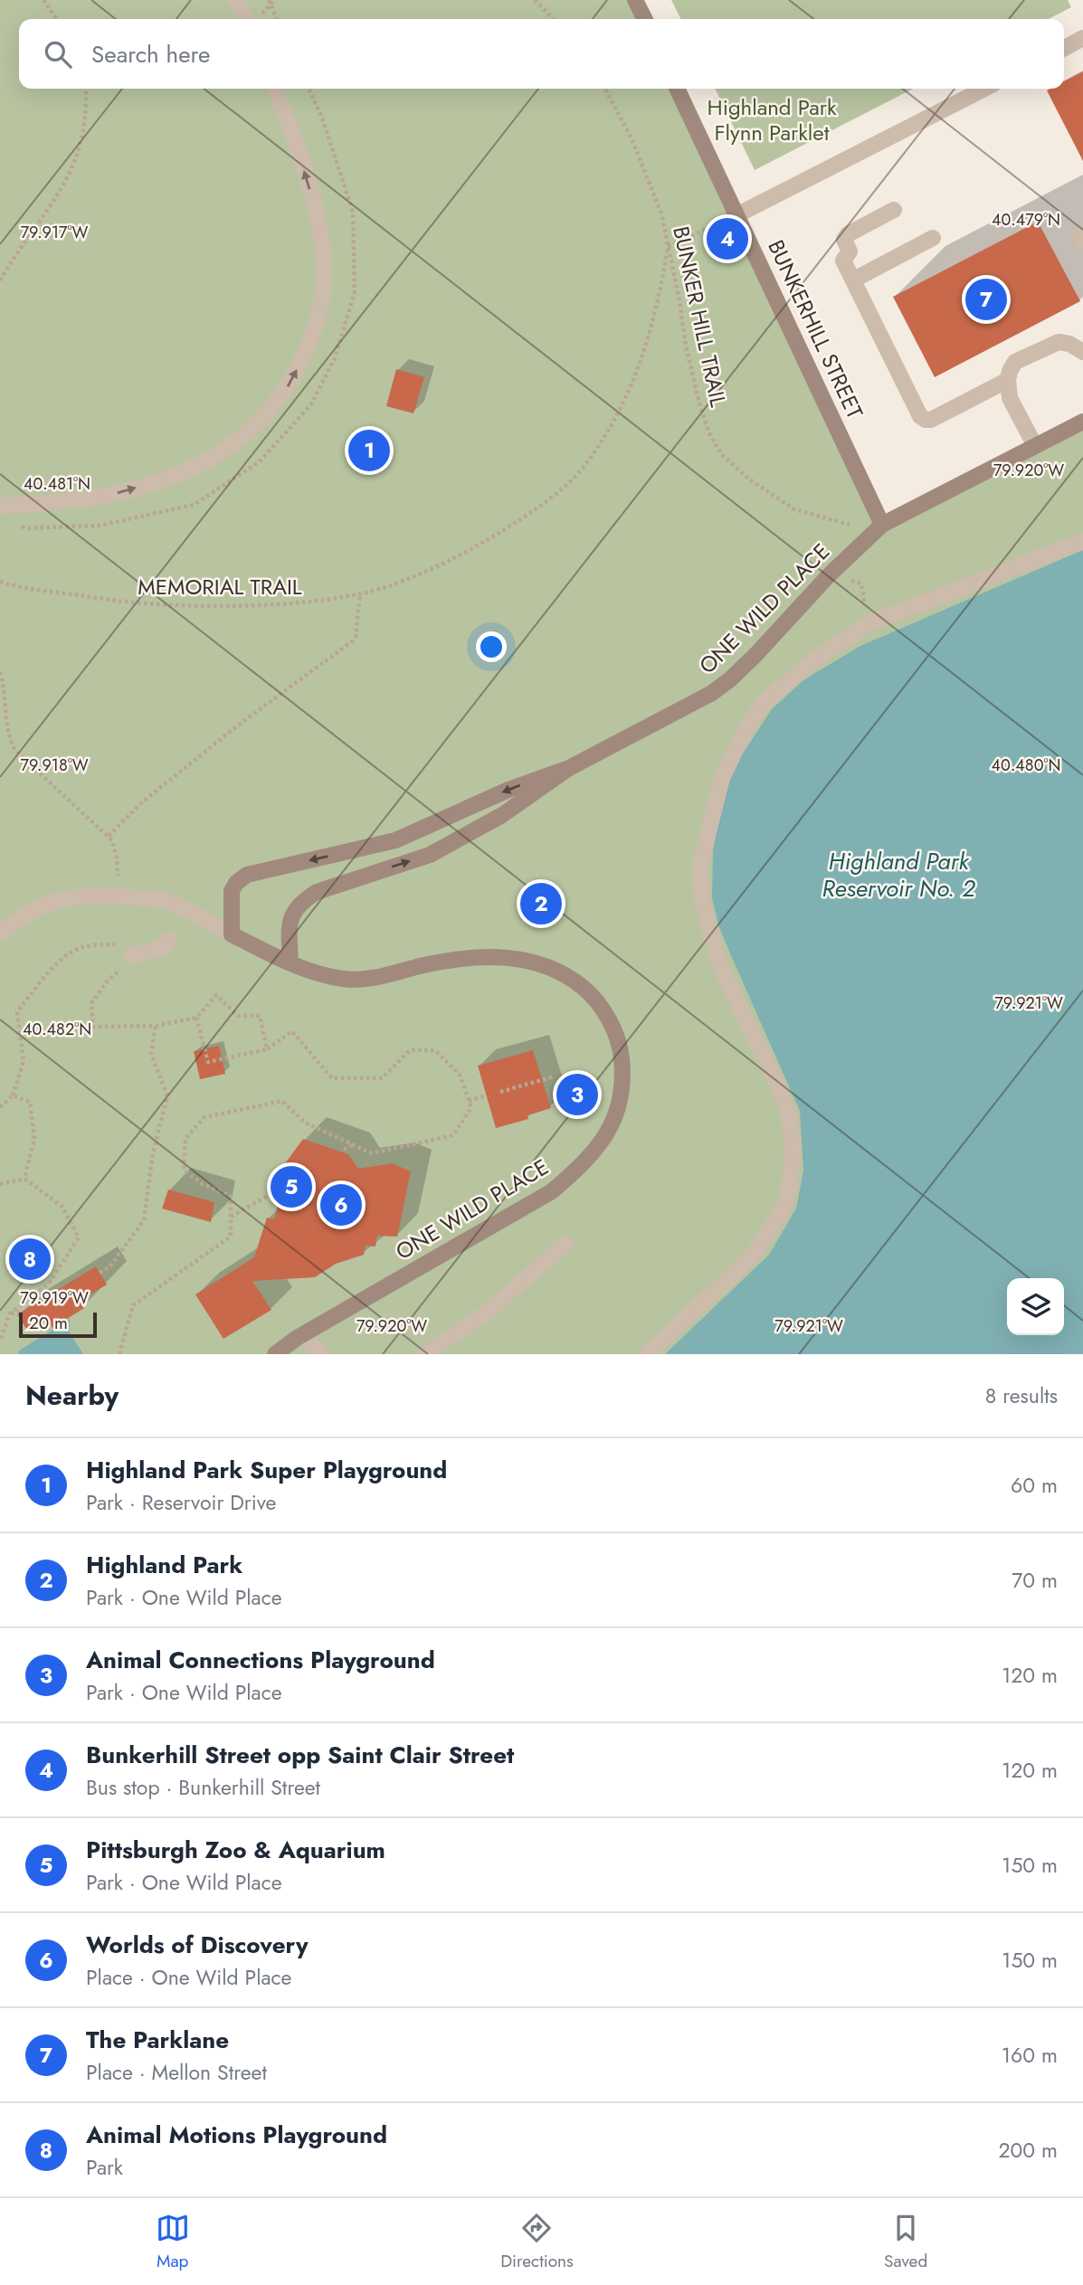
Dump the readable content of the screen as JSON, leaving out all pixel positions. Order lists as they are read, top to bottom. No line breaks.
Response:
{"streets":{"main road":["BUNKERHILL STREET","ONE WILD PLACE"],"path":["BUNKER HILL TRAIL","MEMORIAL TRAIL"]},"crossings":[["BUNKER HILL TRAIL","MEMORIAL TRAIL"],["BUNKERHILL STREET","ONE WILD PLACE"]],"water":["Highland Park Reservoir No. 2"],"parks":["Highland Park Flynn Parklet"],"scale_bar":"20 m","page":{"search":"Search here","pins":["4","7","1","2","3","5","6","8"],"scale":"20 m","heading":["Nearby","8 results"],"list":[{"mark":"1","name":"Highland Park Super Playground","note":"Park · Reservoir Drive","value":"60 m"},{"mark":"2","name":"Highland Park","note":"Park · One Wild Place","value":"70 m"},{"mark":"3","name":"Animal Connections Playground","note":"Park · One Wild Place","value":"120 m"},{"mark":"4","name":"Bunkerhill Street opp Saint Clair Street","note":"Bus stop · Bunkerhill Street","value":"120 m"},{"mark":"5","name":"Pittsburgh Zoo & Aquarium","note":"Park · One Wild Place","value":"150 m"},{"mark":"6","name":"Worlds of Discovery","note":"Place · One Wild Place","value":"150 m"},{"mark":"7","name":"The Parklane","note":"Place · Mellon Street","value":"160 m"},{"mark":"8","name":"Animal Motions Playground","note":"Park","value":"200 m"}],"nav":["Map","Directions","Saved"]},"coordinates":["40.479°N","79.917°W","79.920°W","40.481°N","79.918°W","40.480°N","79.921°W","40.482°N","79.919°W"]}
